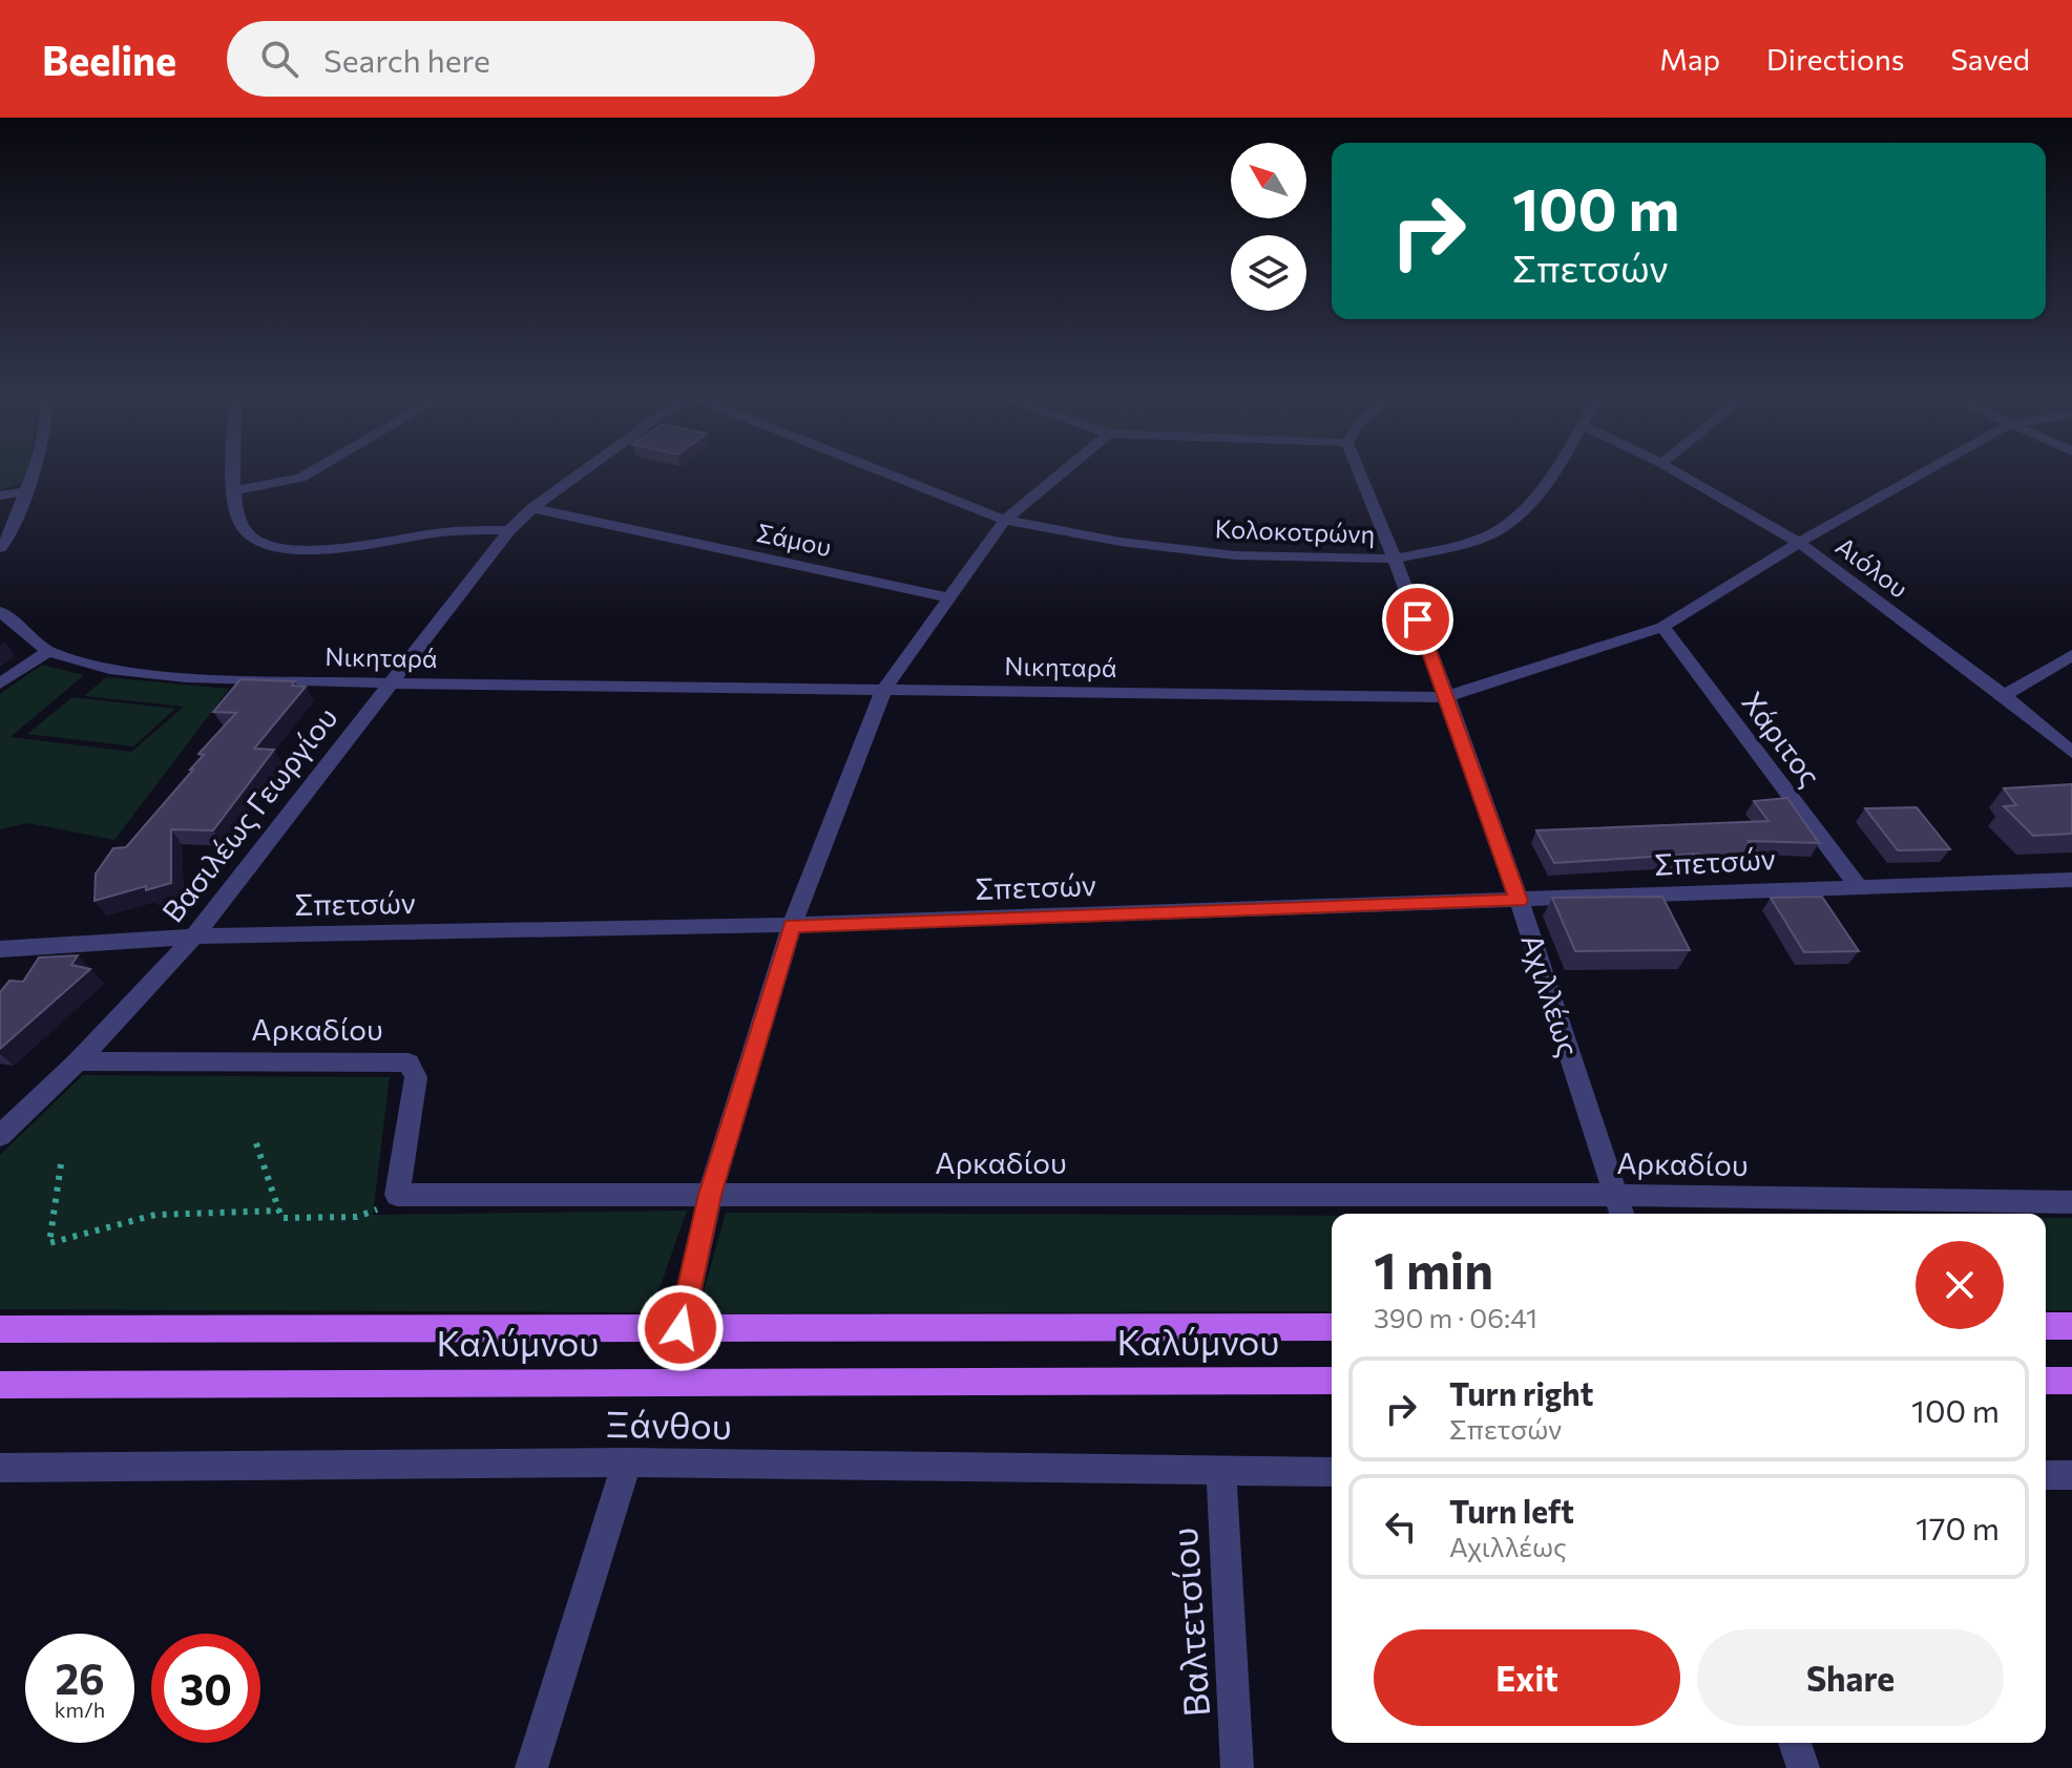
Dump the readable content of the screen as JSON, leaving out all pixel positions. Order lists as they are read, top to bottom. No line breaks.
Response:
{"streets":{"main road":["Καλύμνου"],"street":["Κολοκοτρώνη","Σάμου","Αιόλου","Νικηταρά","Χάριτος","Βασιλέως Γεωργίου","Σπετσών","Αχιλλέως","Αρκαδίου","Ξάνθου","Βαλτετσίου"]},"crossings":[["Κολοκοτρώνη","Αχιλλέως"],["Σάμου","Βασιλέως Γεωργίου"],["Αιόλου","Νικηταρά"],["Νικηταρά","Χάριτος"],["Νικηταρά","Βασιλέως Γεωργίου"],["Νικηταρά","Αχιλλέως"],["Χάριτος","Σπετσών"],["Βασιλέως Γεωργίου","Σπετσών"],["Βασιλέως Γεωργίου","Αρκαδίου"],["Σπετσών","Αχιλλέως"],["Αχιλλέως","Αρκαδίου"],["Ξάνθου","Βαλτετσίου"]],"north":"top left","page":{"header":"Beeline","search":"Search here","nav":["Map","Directions","Saved"],"turn":["100 m","Σπετσών"],"heading":["1 min","390 m · 06:41"],"list":[{"name":"Turn right","note":"Σπετσών","value":"100 m"},{"name":"Turn left","note":"Αχιλλέως","value":"170 m"}],"buttons":["Exit","Share"],"speed":"26 km/h","limit":"30"}}
